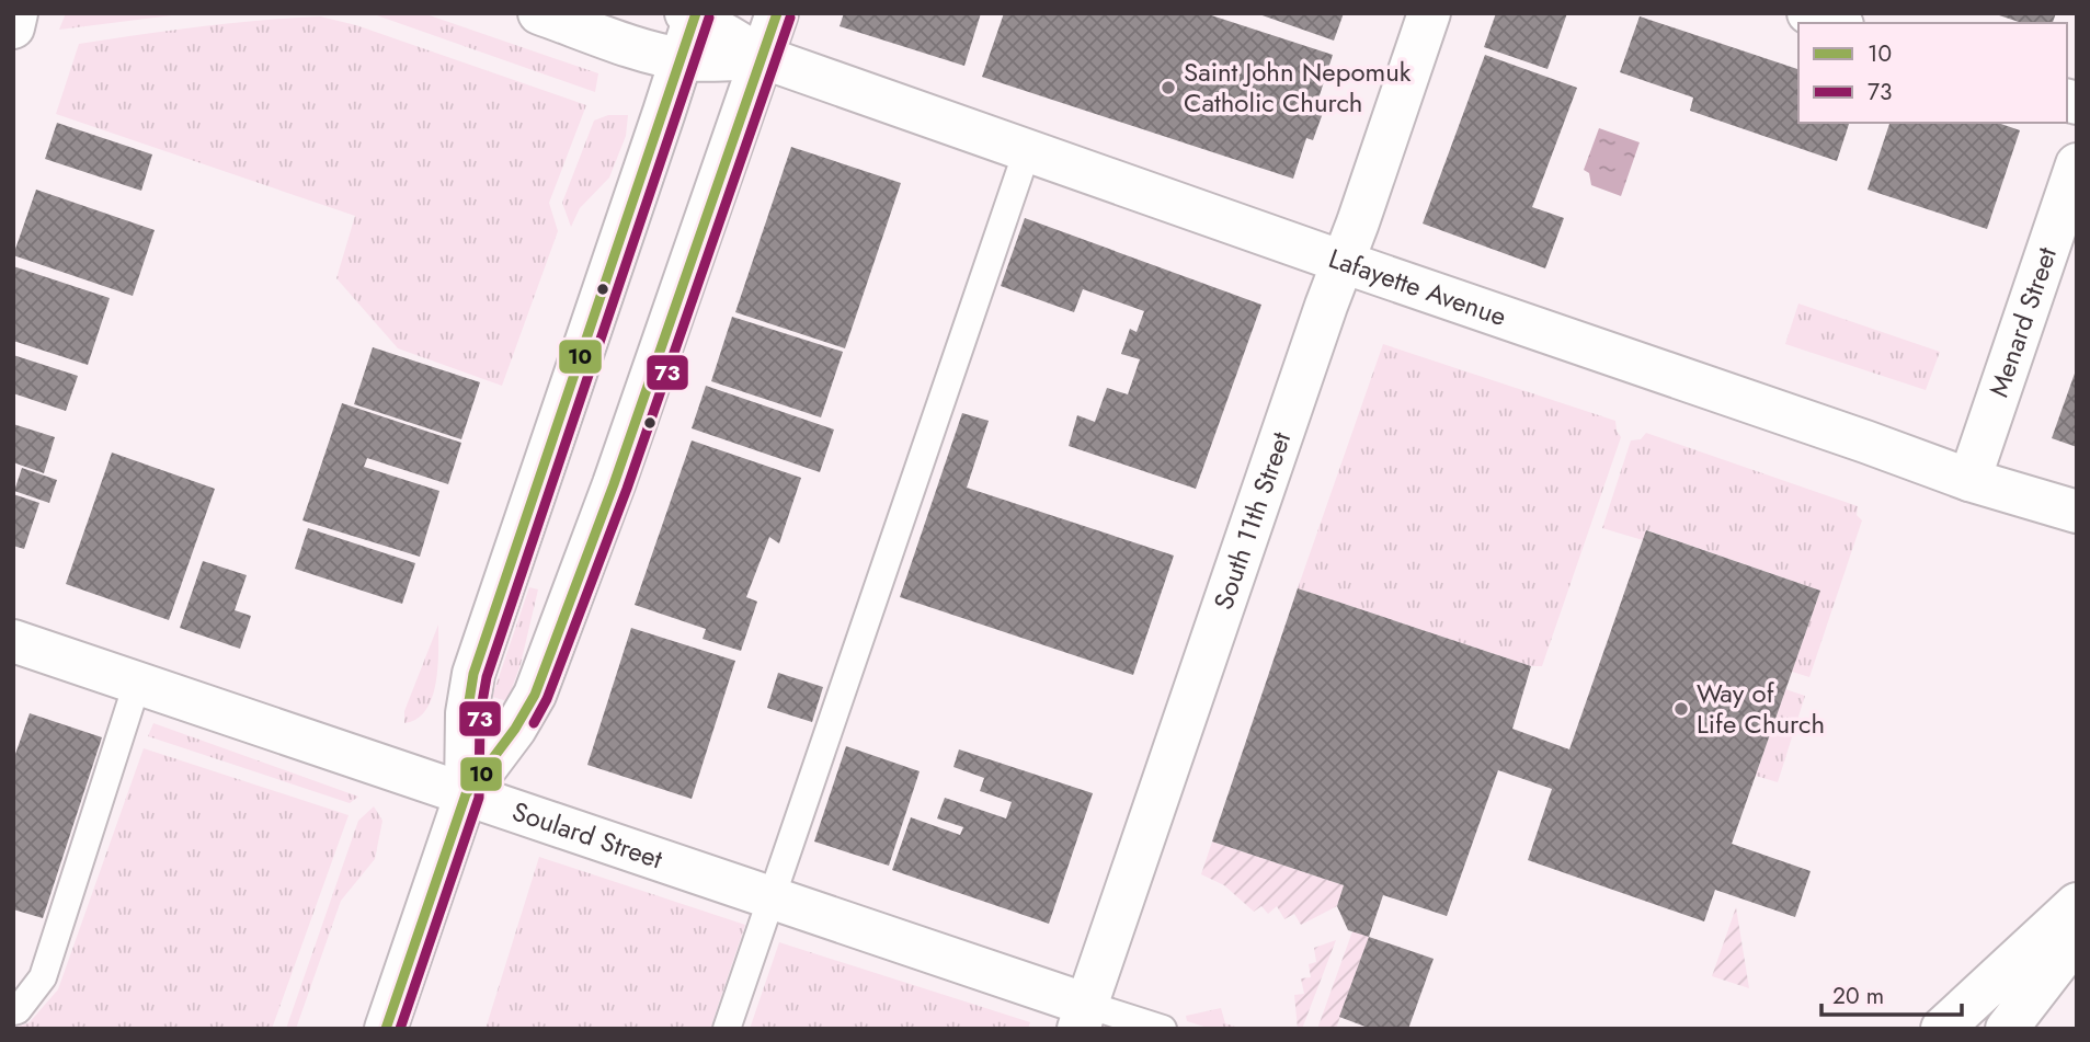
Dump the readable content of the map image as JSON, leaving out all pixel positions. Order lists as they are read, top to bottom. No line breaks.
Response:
{"streets":{"main road":["Lafayette Avenue","Menard Street","South 11th Street","Soulard Street"]},"crossings":[["Lafayette Avenue","Menard Street"],["Lafayette Avenue","South 11th Street"],["South 11th Street","Soulard Street"]],"places":["Saint John Nepomuk Catholic Church","Way of Life Church"],"lines":["transit line 10","transit line 73"],"legend":["10","73"],"scale_bar":"20 m"}
